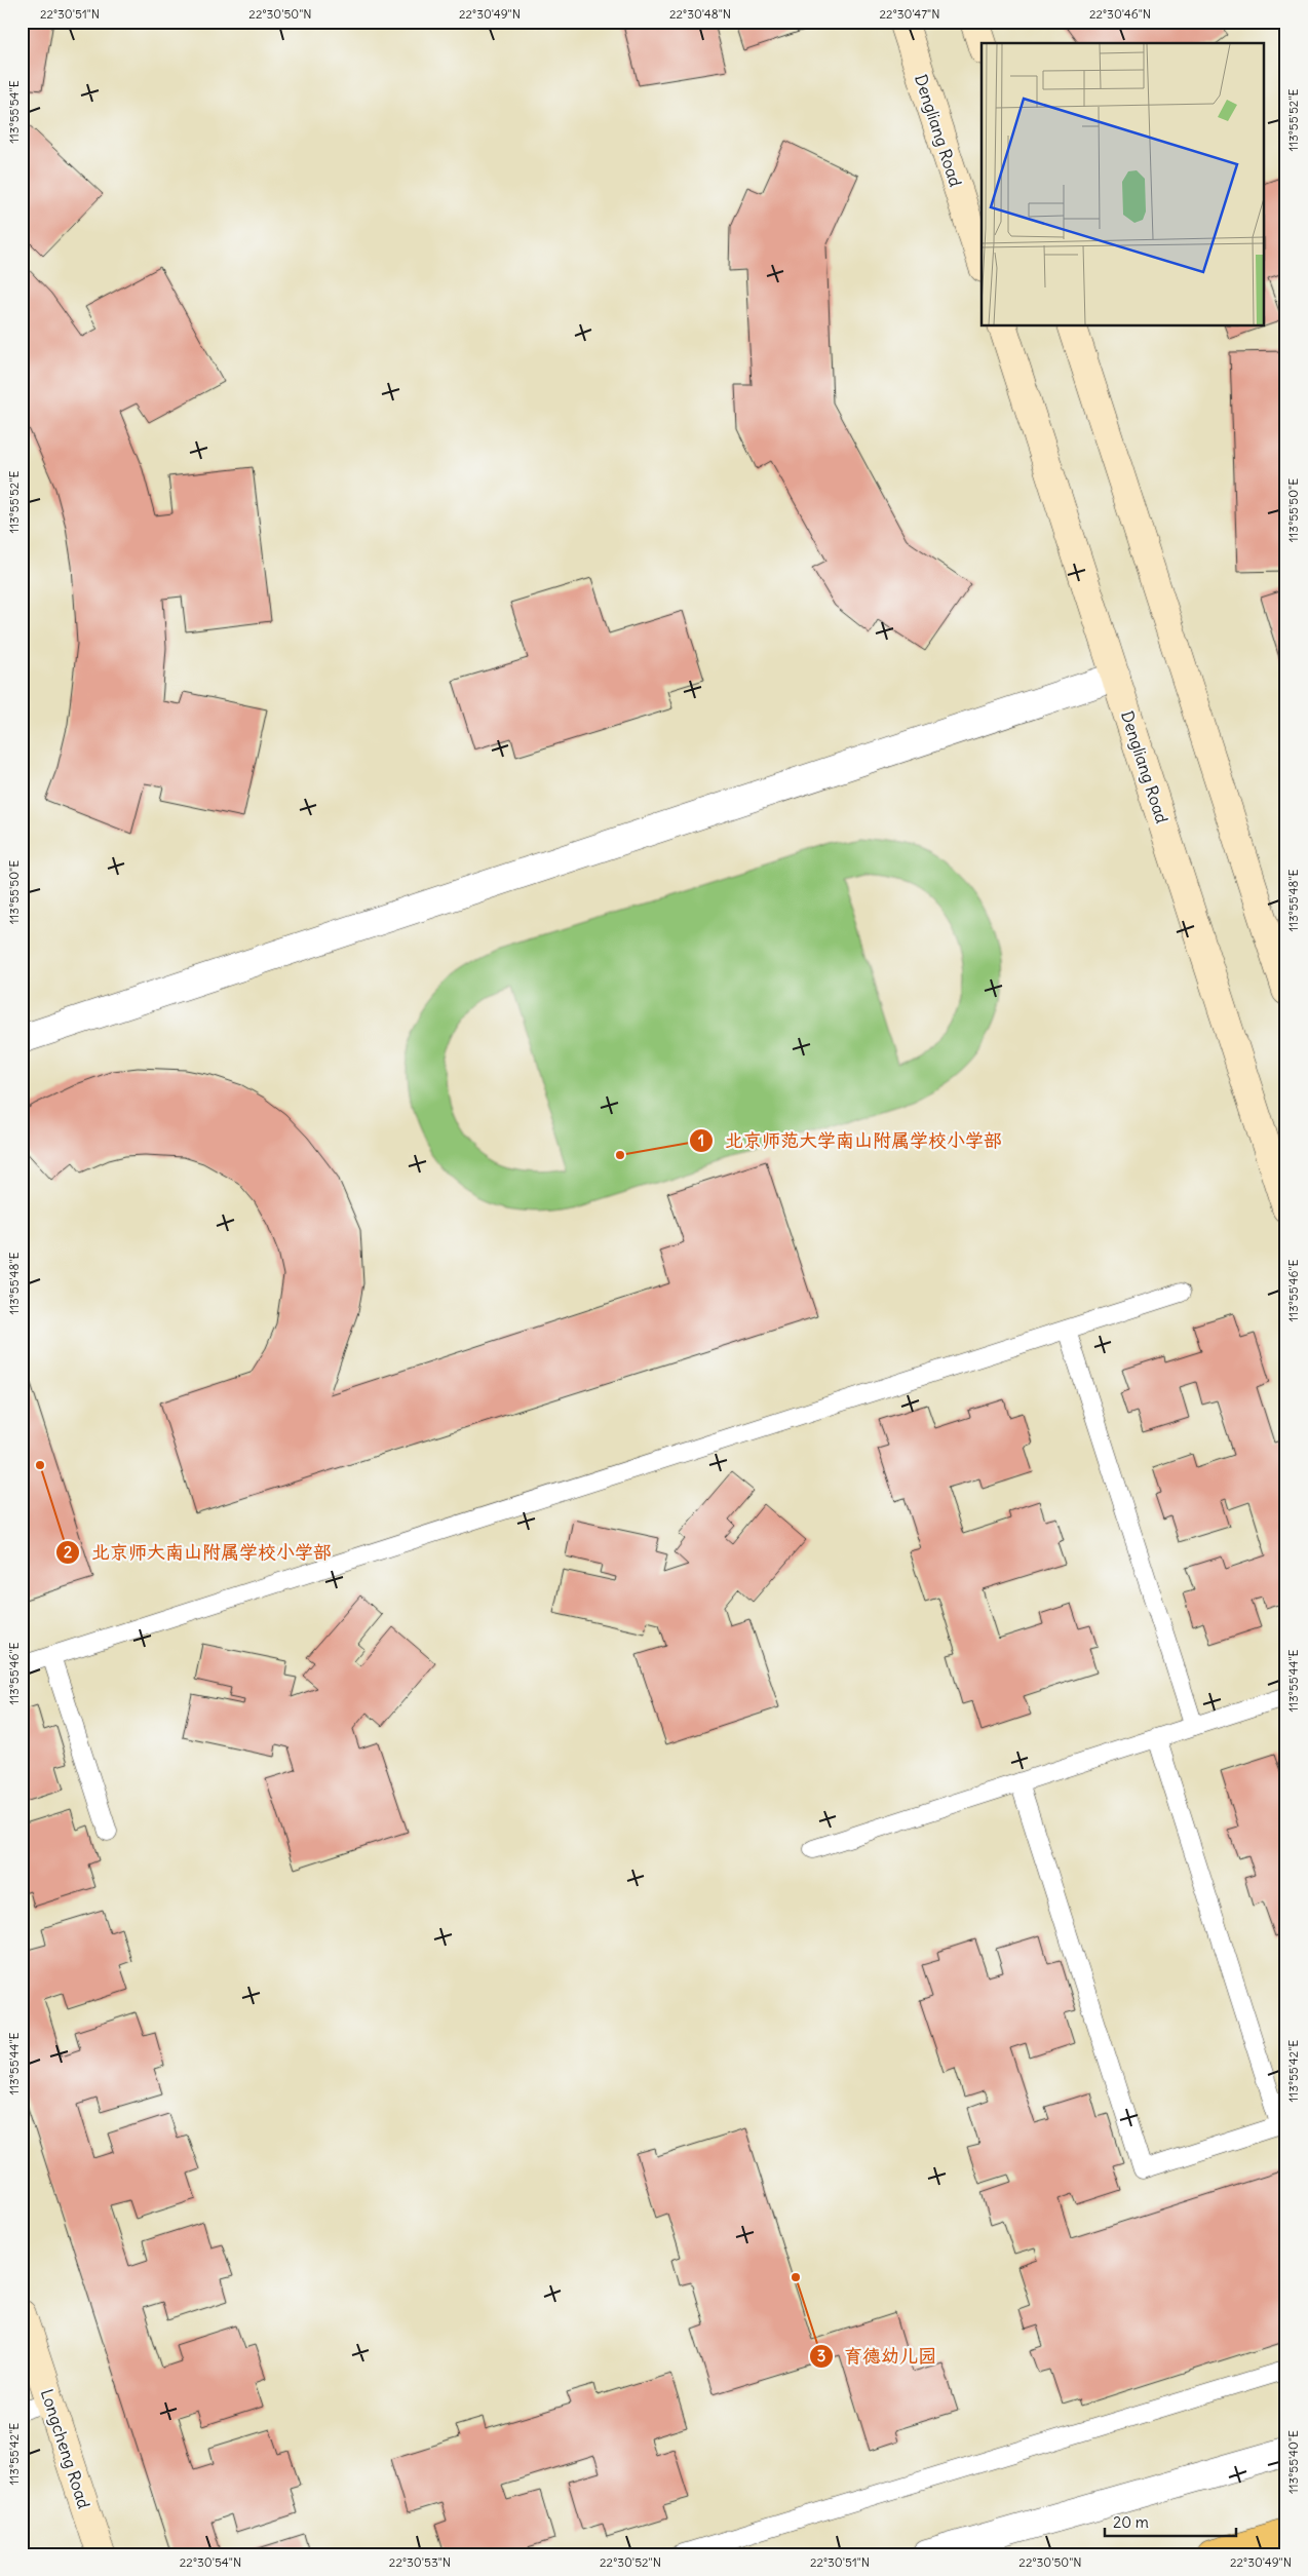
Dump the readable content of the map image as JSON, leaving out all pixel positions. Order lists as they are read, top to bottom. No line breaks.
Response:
{"streets":{"street":["Dengliang Road","Longcheng Road"]},"places":["北京师范大学南山附属学校小学部","北京师大南山附属学校小学部","育德幼儿园"],"scale_bar":"20 m","coordinates":["22°30'51\"N","22°30'50\"N","22°30'49\"N","22°30'48\"N","22°30'47\"N","22°30'46\"N","113°55'54\"E","113°55'52\"E","113°55'50\"E","113°55'48\"E","113°55'46\"E","113°55'44\"E","113°55'42\"E","113°55'40\"E","22°30'54\"N","22°30'53\"N","22°30'52\"N"]}
